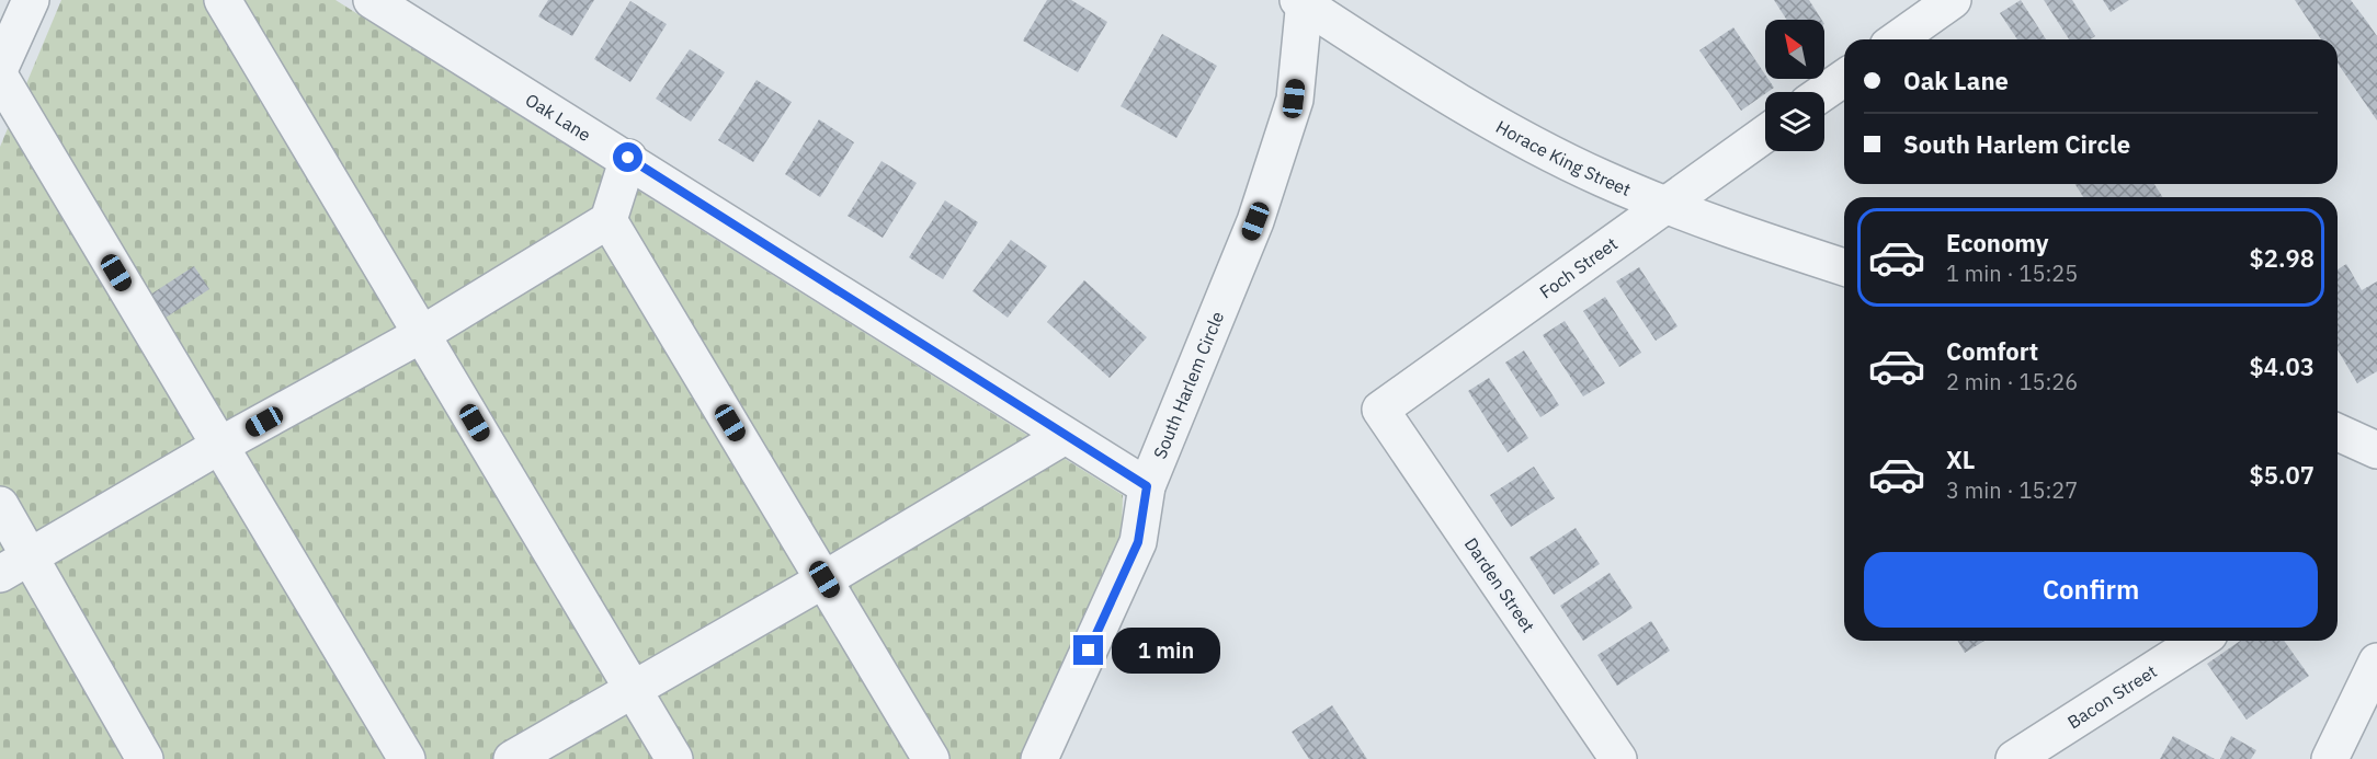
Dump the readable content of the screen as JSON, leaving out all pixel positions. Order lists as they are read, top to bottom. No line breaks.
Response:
{"streets":{"street":["Oak Lane","Horace King Street","Foch Street","South Harlem Circle","Darden Street","Bacon Street"]},"crossings":[["Oak Lane","South Harlem Circle"],["Horace King Street","Foch Street"],["Horace King Street","South Harlem Circle"],["Foch Street","Darden Street"]],"north":"top left","page":{"banner":["Oak Lane","South Harlem Circle"],"list":[{"name":"Economy","note":"1 min · 15:25","value":"$2.98"},{"name":"Comfort","note":"2 min · 15:26","value":"$4.03"},{"name":"XL","note":"3 min · 15:27","value":"$5.07"}],"buttons":"Confirm","bubble":"1 min"}}
